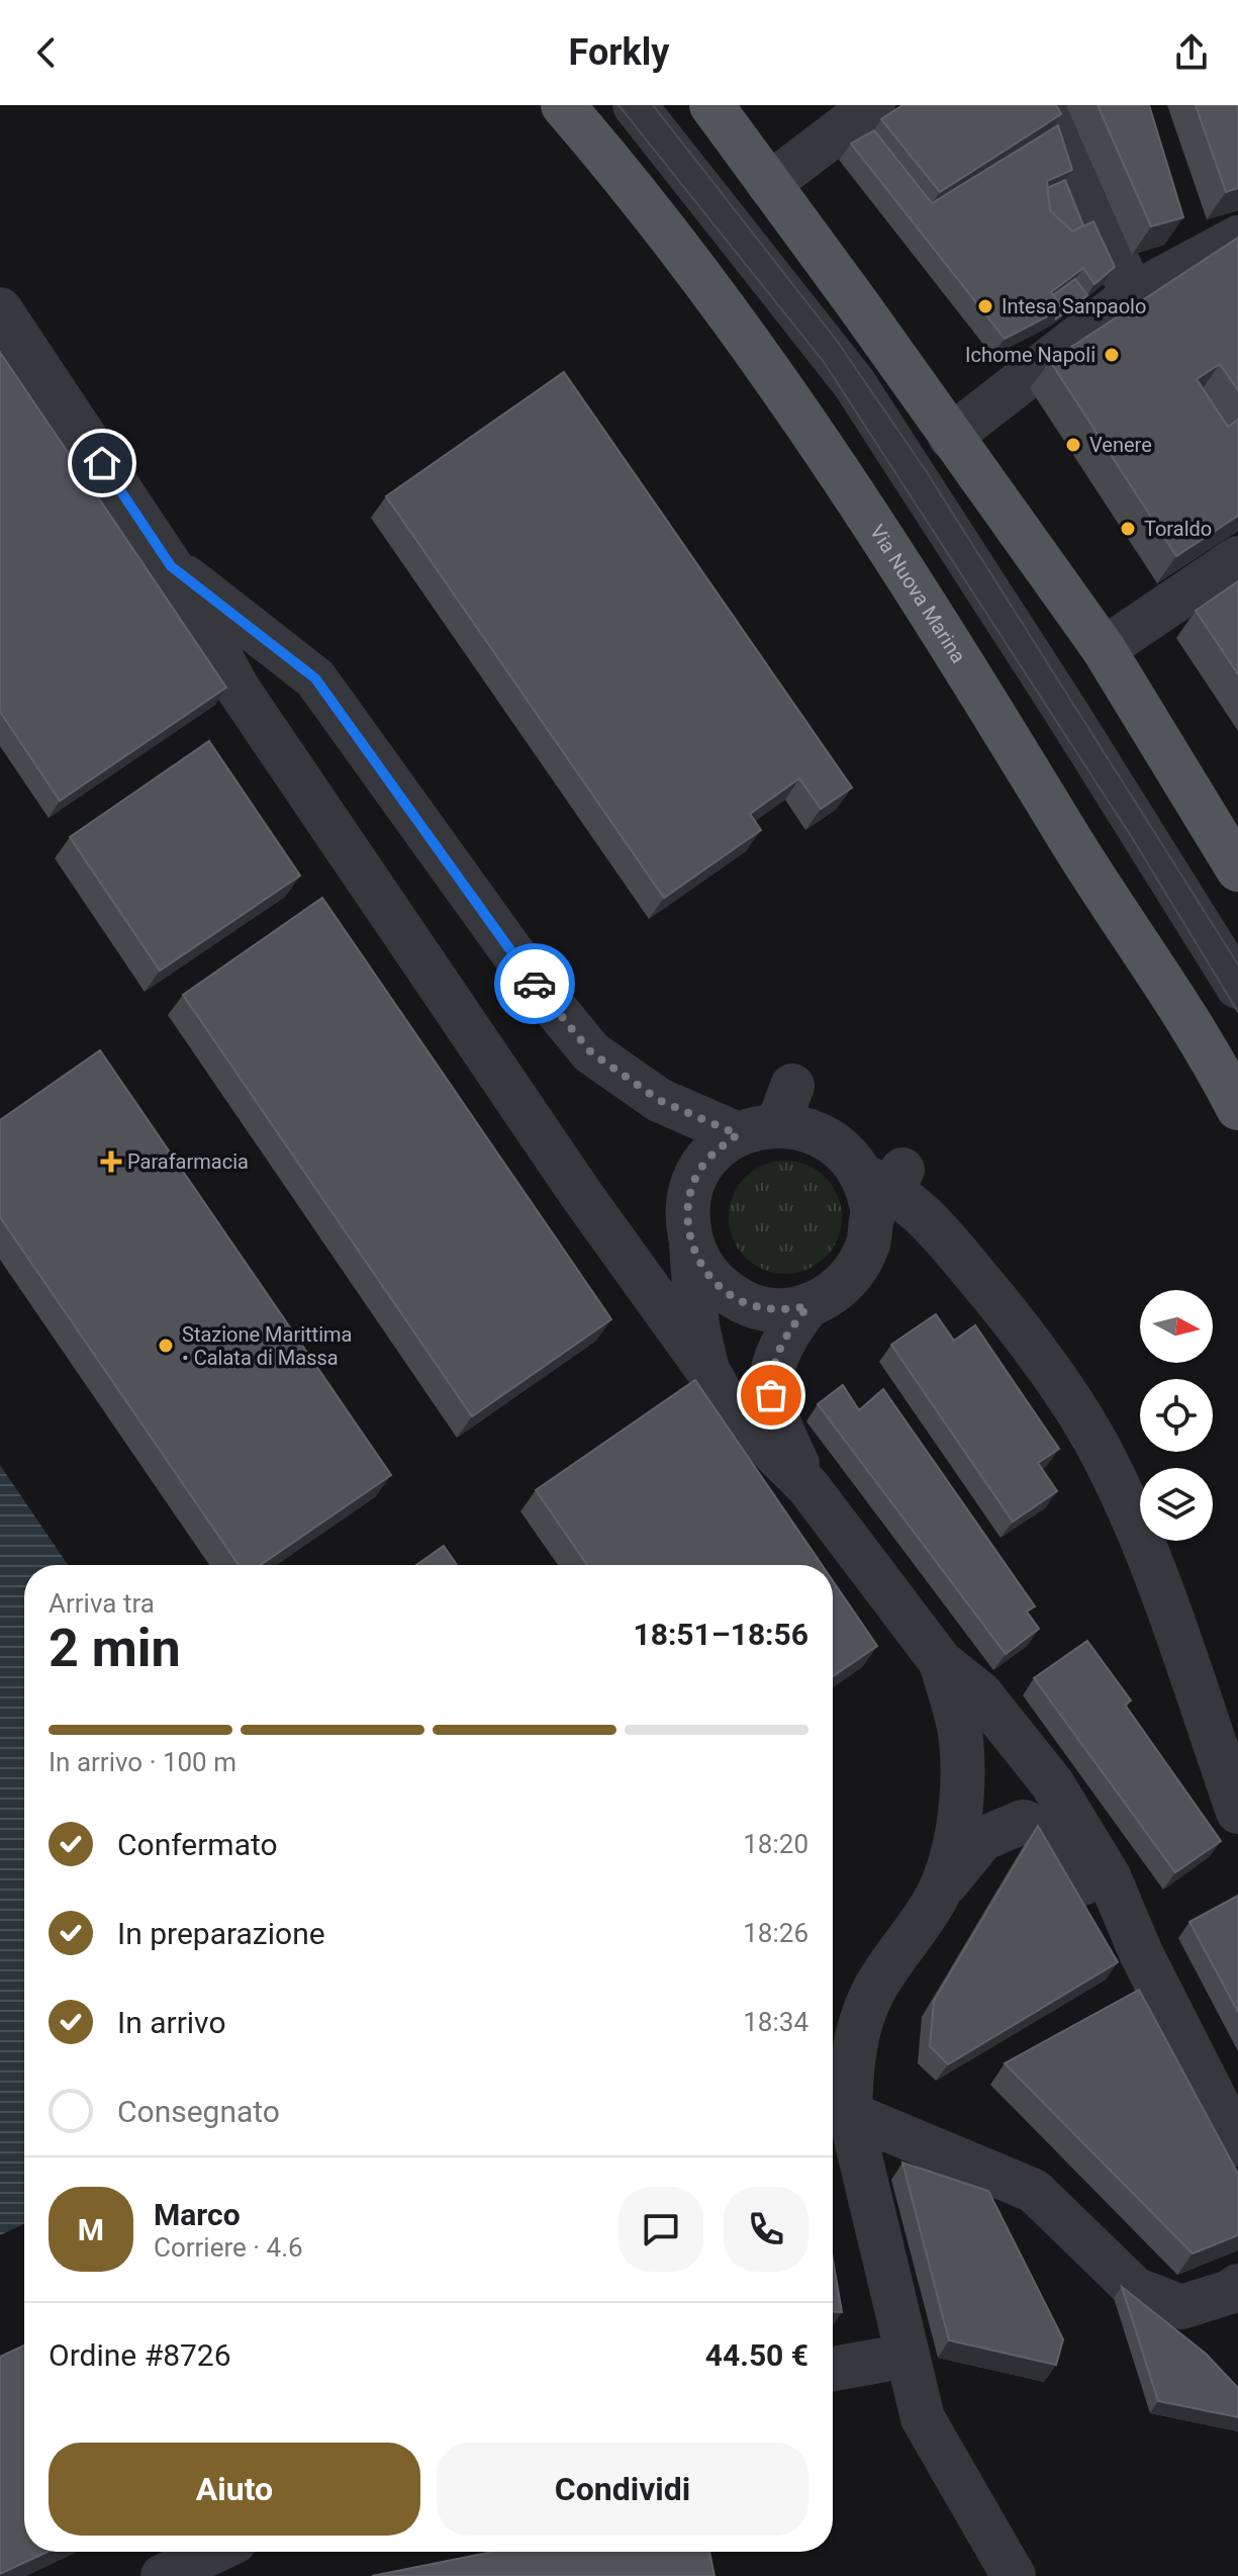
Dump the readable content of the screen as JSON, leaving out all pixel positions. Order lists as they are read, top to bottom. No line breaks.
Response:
{"streets":{"main road":["Via Nuova Marina"]},"places":{"other":["Intesa Sanpaolo","Ichome Napoli","Venere","Toraldo","Stazione Marittima • Calata di Massa"],"health":["Parafarmacia"]},"north":"right","page":{"header":"Forkly","heading":["2 min","Arriva tra","18:51–18:56"],"panel":["Marco","Corriere · 4.6","Ordine #8726","44.50 €"],"bar":"In arrivo · 100 m","list":[["Confermato","18:20"],["In preparazione","18:26"],["In arrivo","18:34"],"Consegnato"],"round":"M","buttons":["Aiuto","Condividi"]}}
